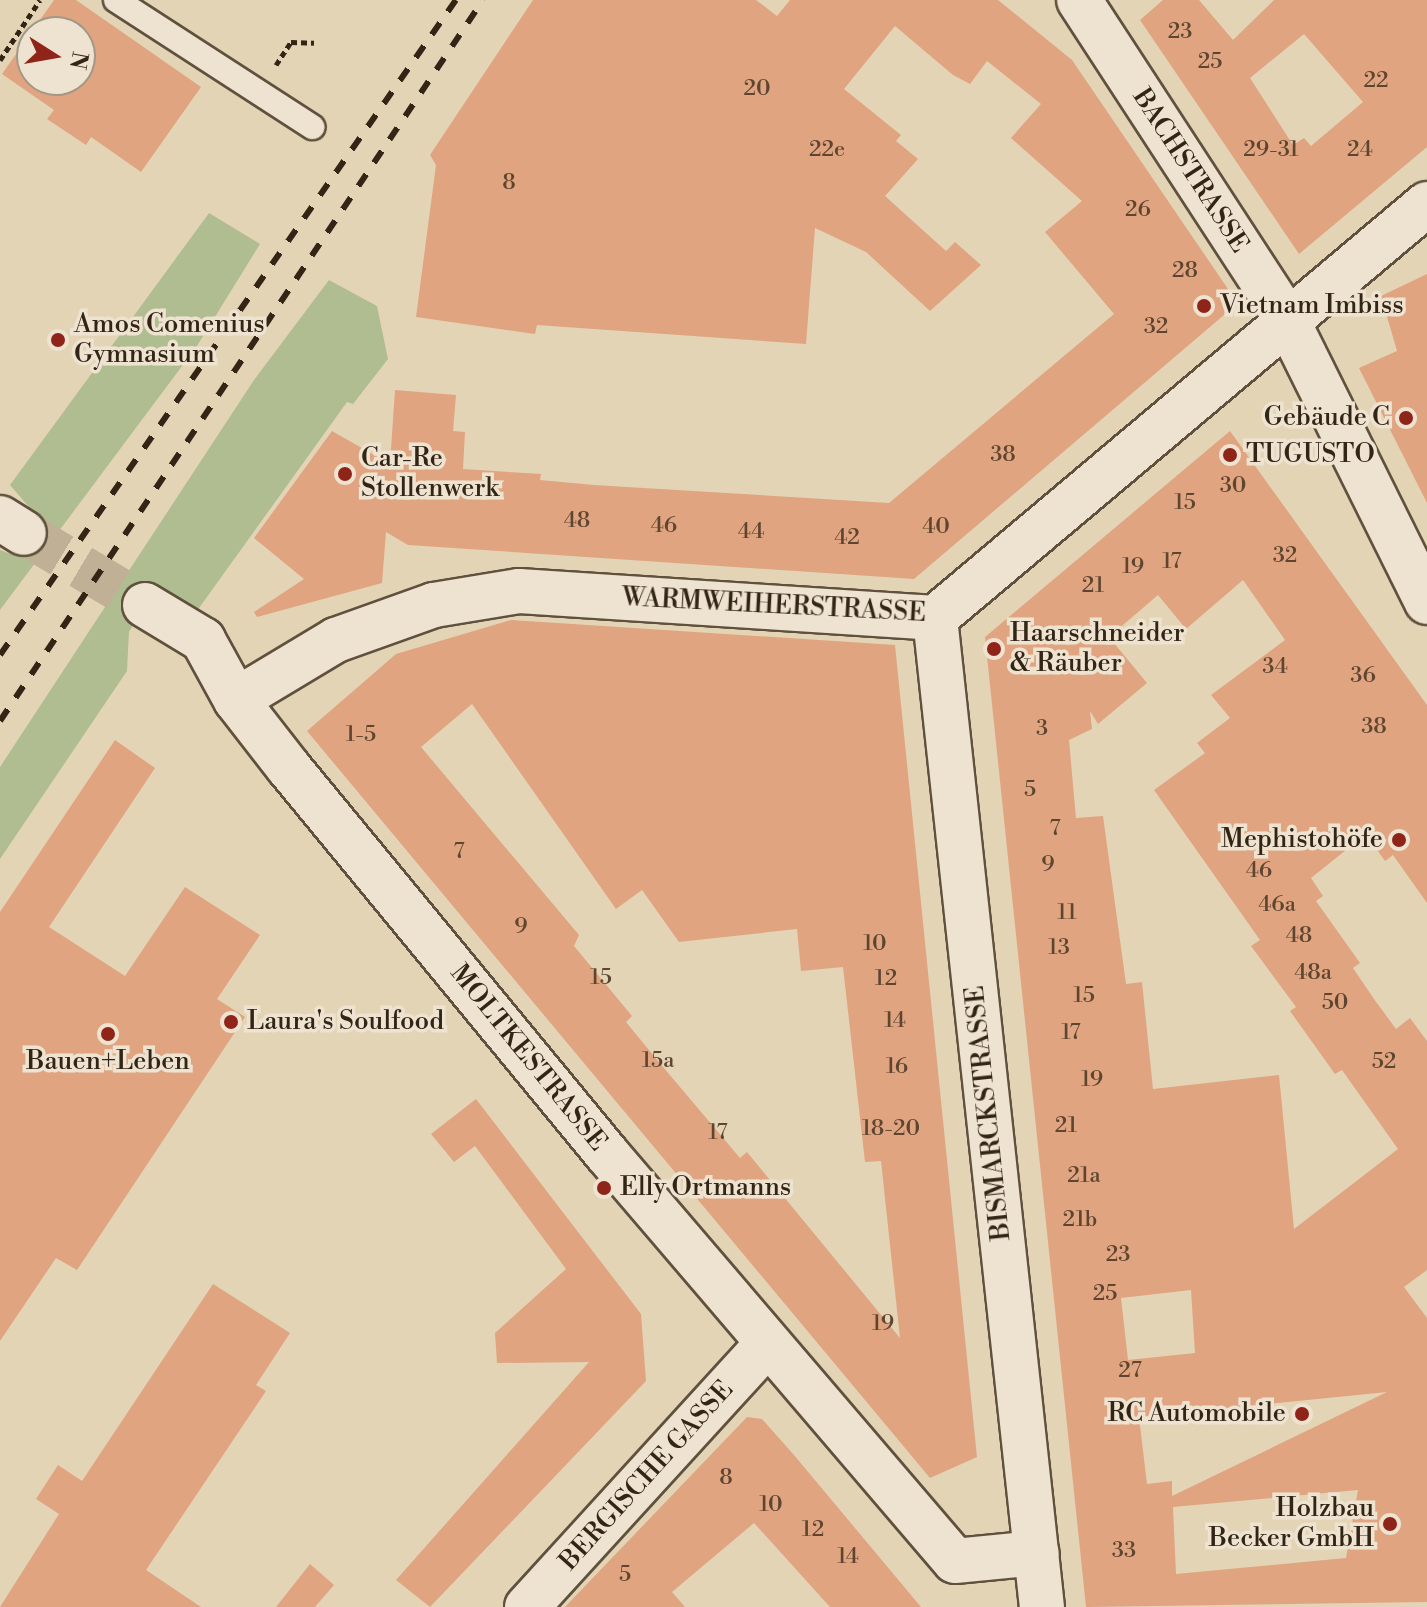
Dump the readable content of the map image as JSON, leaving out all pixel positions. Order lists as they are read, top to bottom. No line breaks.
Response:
{"streets":{"street":["BACHSTRASSE","WARMWEIHERSTRASSE","MOLTKESTRASSE","BISMARCKSTRASSE","BERGISCHE GASSE"]},"crossings":[["BACHSTRASSE","WARMWEIHERSTRASSE"],["WARMWEIHERSTRASSE","MOLTKESTRASSE"],["WARMWEIHERSTRASSE","BISMARCKSTRASSE"],["MOLTKESTRASSE","BISMARCKSTRASSE"],["MOLTKESTRASSE","BERGISCHE GASSE"]],"places":["Vietnam Imbiss","Amos Comenius Gymnasium","Gebäude C","TUGUSTO","Car-Re Stollenwerk","Haarschneider & Räuber","Mephistohöfe","Laura's Soulfood","Bauen+Leben","Elly Ortmanns","RC Automobile","Holzbau Becker GmbH"],"house_numbers":["23","25","22","20","22e","29-31","24","8","26","28","32","38","30","15","48","46","40","44","42","32","17","19","21","34","36","38","3","1-5","5","7","7","9","46","46a","11","9","48","10","13","48a","15","12","15","50","14","17","15a","52","16","19","21","18-20","17","21a","21b","23","25","19","27","8","10","12","33","14","5"],"north":"right"}
